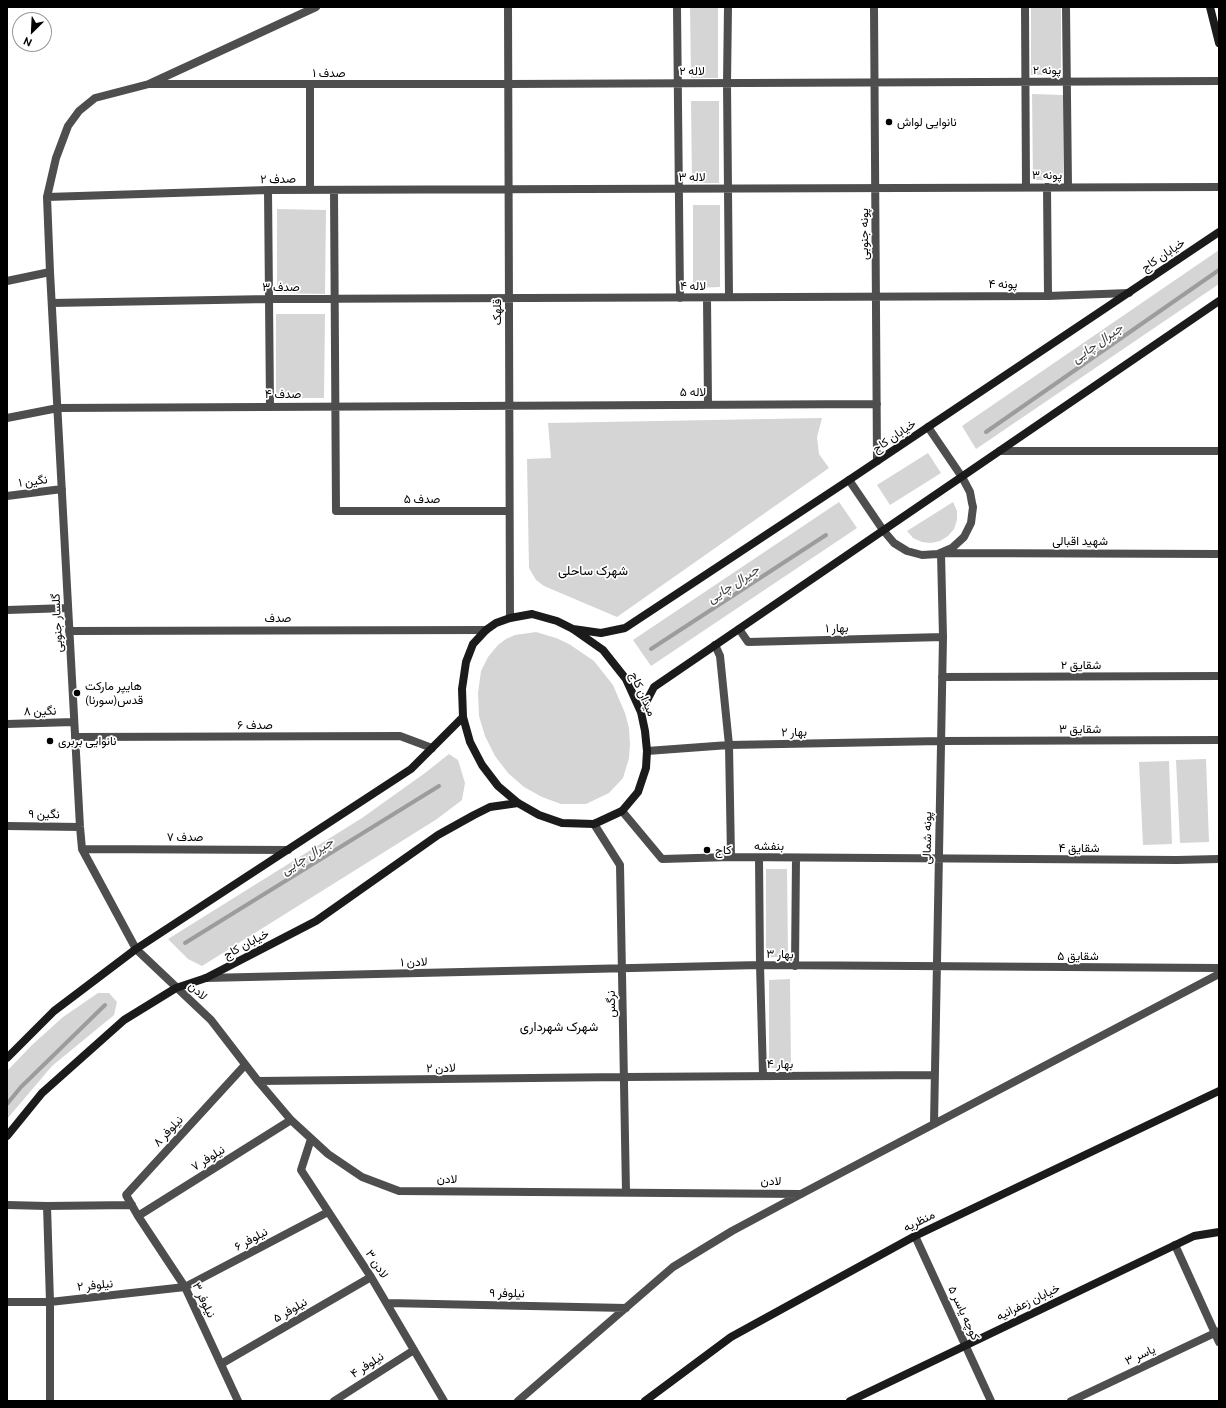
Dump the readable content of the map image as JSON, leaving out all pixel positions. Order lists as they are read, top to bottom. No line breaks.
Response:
{"streets":{"main road":["خیابان کاج","میدان کاج","منظریه","خیابان زعفرانیه"],"street":["پونه ۲","لاله ۲","صدف ۱","پونه ۳","لاله ۳","صدف ۲","پونه جنوبی","پونه ۴","لاله ۴","صدف ۳","قلهک","لاله ۵","صدف ۴","نگین ۱","صدف ۵","شهید اقبالی","صدف","گلسار جنوبی","بهار ۱","شقایق ۲","نگین ۸","صدف ۶","شقایق ۳","بهار ۲","نگین ۹","صدف ۷","پونه شمالی","بنفشه","شقایق ۴","بهار ۳","شقایق ۵","لادن ۱","لادن","نرگس","بهار ۴","لادن ۲","نیلوفر ۸","نیلوفر ۷","نیلوفر ۶","لادن ۳","نیلوفر ۲","نیلوفر ۹","نیلوفر ۳","نیلوفر ۵","کوچه یاسر ۵","یاسر ۳","نیلوفر ۴"]},"crossings":[["پونه ۲","لاله ۲"],["پونه ۲","پونه جنوبی"],["لاله ۲","صدف ۱"],["لاله ۲","پونه جنوبی"],["لاله ۲","قلهک"],["صدف ۱","قلهک"],["صدف ۱","گلسار جنوبی"],["پونه ۳","لاله ۳"],["پونه ۳","پونه جنوبی"],["لاله ۳","صدف ۲"],["لاله ۳","پونه جنوبی"],["لاله ۳","قلهک"],["صدف ۲","قلهک"],["صدف ۲","گلسار جنوبی"],["پونه جنوبی","خیابان کاج"],["پونه جنوبی","پونه ۴"],["پونه جنوبی","لاله ۴"],["پونه جنوبی","لاله ۵"],["خیابان کاج","پونه ۴"],["خیابان کاج","شهید اقبالی"],["خیابان کاج","گلسار جنوبی"],["خیابان کاج","میدان کاج"],["خیابان کاج","لادن ۱"],["خیابان کاج","لادن"],["پونه ۴","لاله ۴"],["لاله ۴","صدف ۳"],["لاله ۴","قلهک"],["صدف ۳","قلهک"],["صدف ۳","گلسار جنوبی"],["قلهک","لاله ۵"],["قلهک","صدف ۴"],["قلهک","صدف ۵"],["قلهک","میدان کاج"],["لاله ۵","صدف ۴"],["صدف ۴","صدف ۵"],["صدف ۴","گلسار جنوبی"],["نگین ۱","گلسار جنوبی"],["شهید اقبالی","پونه شمالی"],["صدف","گلسار جنوبی"],["صدف","میدان کاج"],["گلسار جنوبی","نگین ۸"],["گلسار جنوبی","صدف ۶"],["گلسار جنوبی","نگین ۹"],["گلسار جنوبی","صدف ۷"],["گلسار جنوبی","لادن"],["بهار ۱","پونه شمالی"],["شقایق ۲","پونه شمالی"],["میدان کاج","بهار ۲"],["میدان کاج","بنفشه"],["میدان کاج","نرگس"],["شقایق ۳","بهار ۲"],["شقایق ۳","پونه شمالی"],["بهار ۲","پونه شمالی"],["پونه شمالی","بنفشه"],["پونه شمالی","شقایق ۴"],["پونه شمالی","بهار ۳"],["پونه شمالی","شقایق ۵"],["پونه شمالی","بهار ۴"],["بنفشه","شقایق ۴"],["بهار ۳","شقایق ۵"],["بهار ۳","لادن ۱"],["بهار ۳","نرگس"],["لادن ۱","نرگس"],["لادن","نرگس"],["لادن","لادن ۲"],["لادن","نیلوفر ۸"],["لادن","نیلوفر ۷"],["لادن","لادن ۳"],["نرگس","بهار ۴"],["نرگس","لادن ۲"],["بهار ۴","لادن ۲"],["نیلوفر ۸","نیلوفر ۷"],["نیلوفر ۸","نیلوفر ۳"],["نیلوفر ۷","نیلوفر ۳"],["منظریه","کوچه یاسر ۵"],["نیلوفر ۶","لادن ۳"],["نیلوفر ۶","نیلوفر ۲"],["نیلوفر ۶","نیلوفر ۳"],["لادن ۳","نیلوفر ۹"],["لادن ۳","نیلوفر ۵"],["لادن ۳","نیلوفر ۴"],["نیلوفر ۲","نیلوفر ۳"],["نیلوفر ۳","نیلوفر ۵"],["خیابان زعفرانیه","کوچه یاسر ۵"]],"districts":["شهرک ساحلی","شهرک شهرداری"],"water":["جیرال چایی"],"places":["نانوایی لواش","هایپر مارکت قدس(سورنا)","نانوایی بربری","کاج"],"north":"bottom left"}
